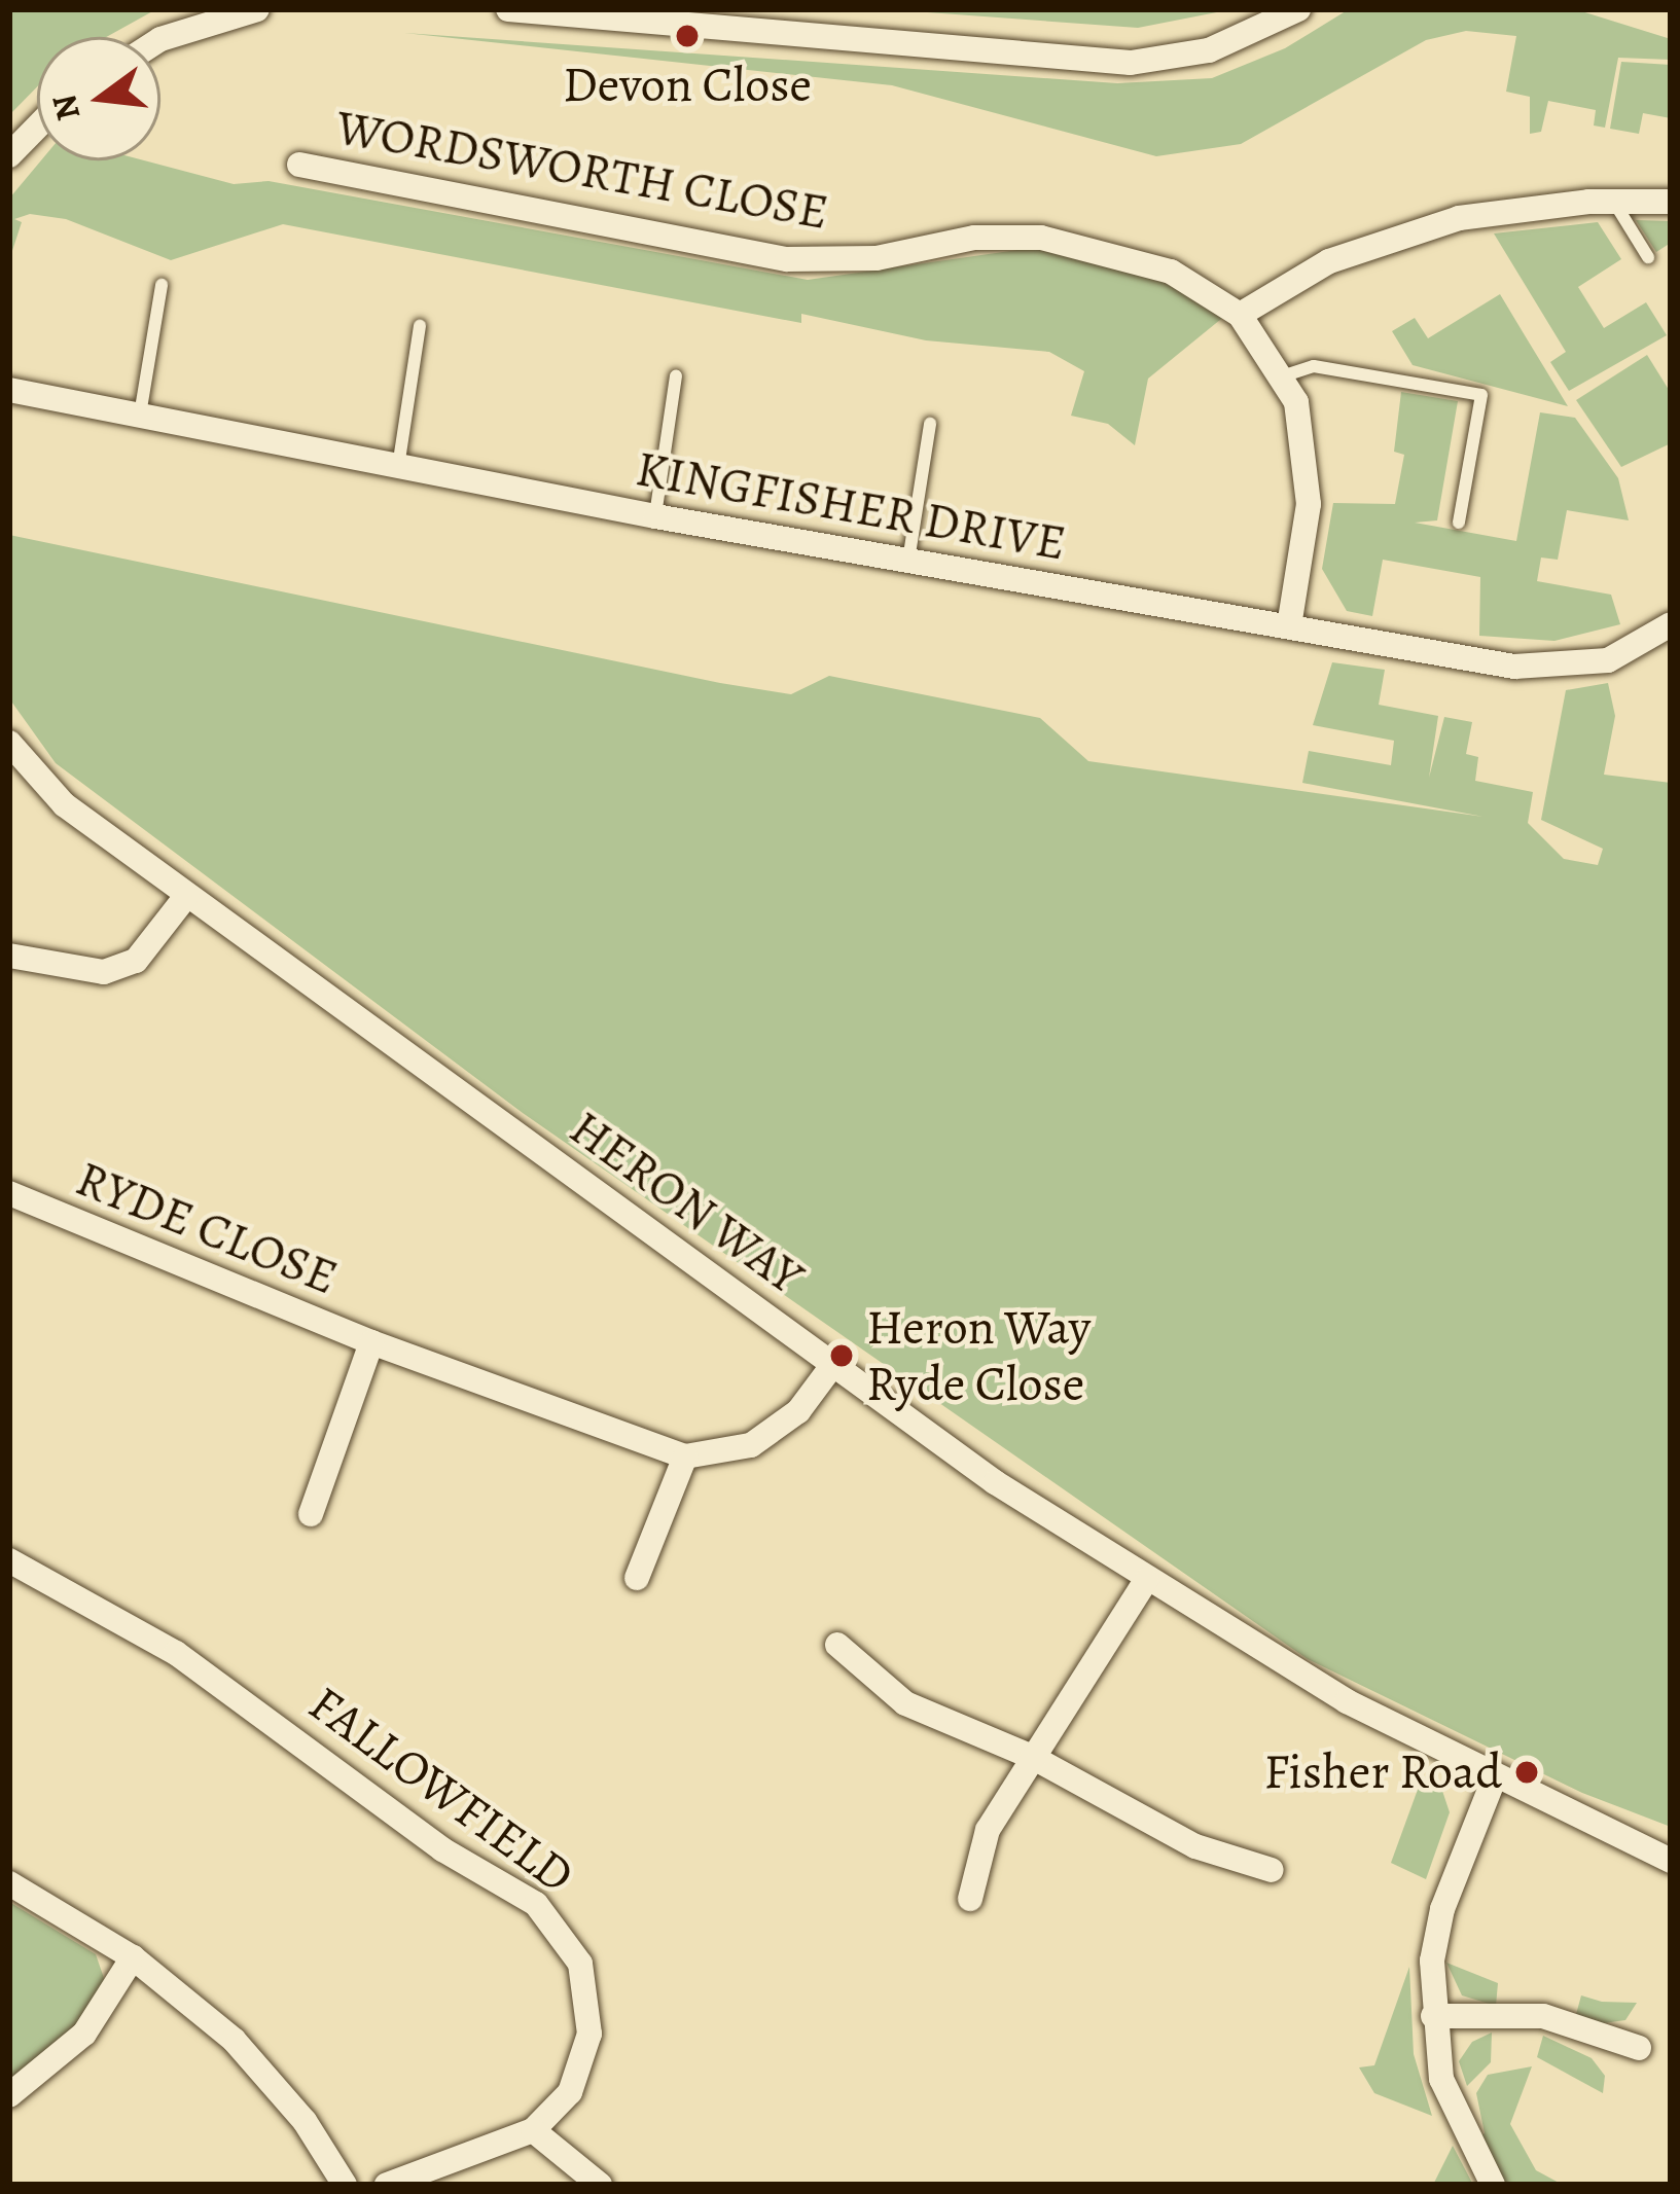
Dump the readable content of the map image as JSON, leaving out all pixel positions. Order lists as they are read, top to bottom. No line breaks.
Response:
{"streets":{"street":["WORDSWORTH CLOSE","KINGFISHER DRIVE","HERON WAY","RYDE CLOSE","FALLOWFIELD"]},"crossings":[["WORDSWORTH CLOSE","KINGFISHER DRIVE"],["HERON WAY","RYDE CLOSE"]],"places":["Devon Close","Heron Way Ryde Close","Fisher Road"],"north":"left"}
